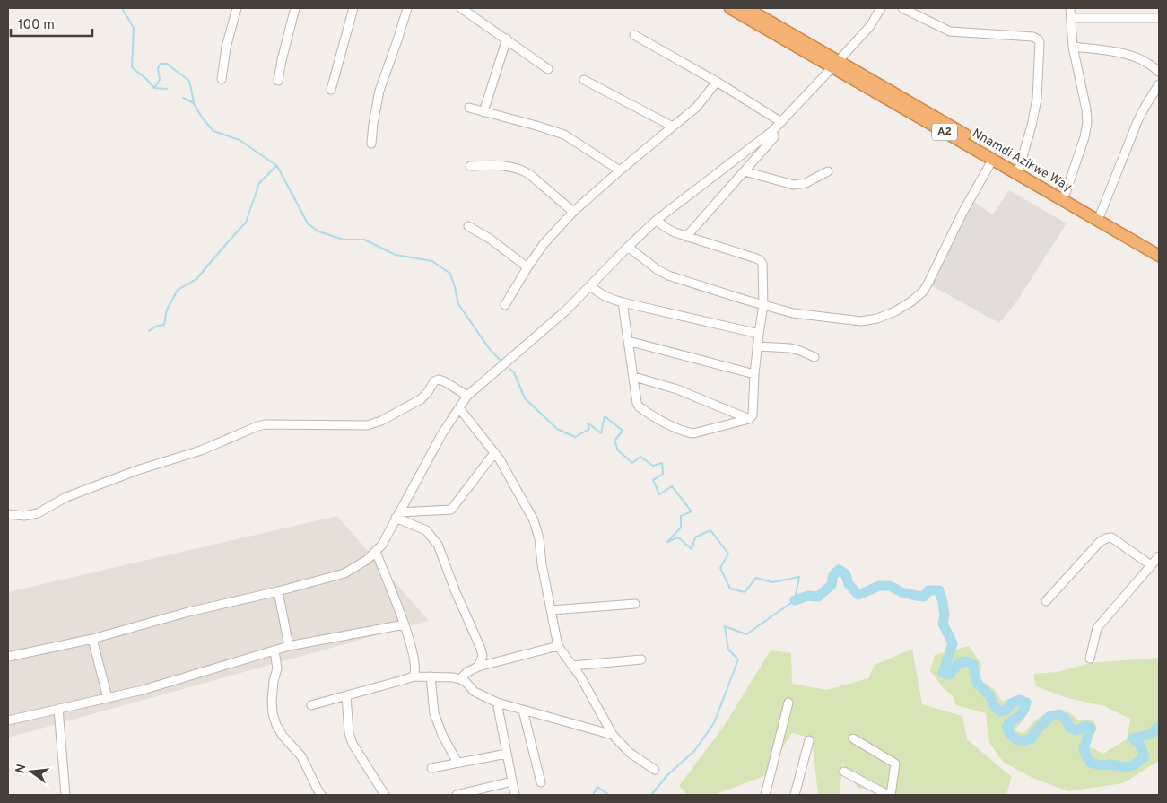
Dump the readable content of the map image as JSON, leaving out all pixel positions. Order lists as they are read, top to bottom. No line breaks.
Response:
{"streets":{"highway":["A2","Nnamdi Azikwe Way"]},"scale_bar":"100 m","north":"left"}
